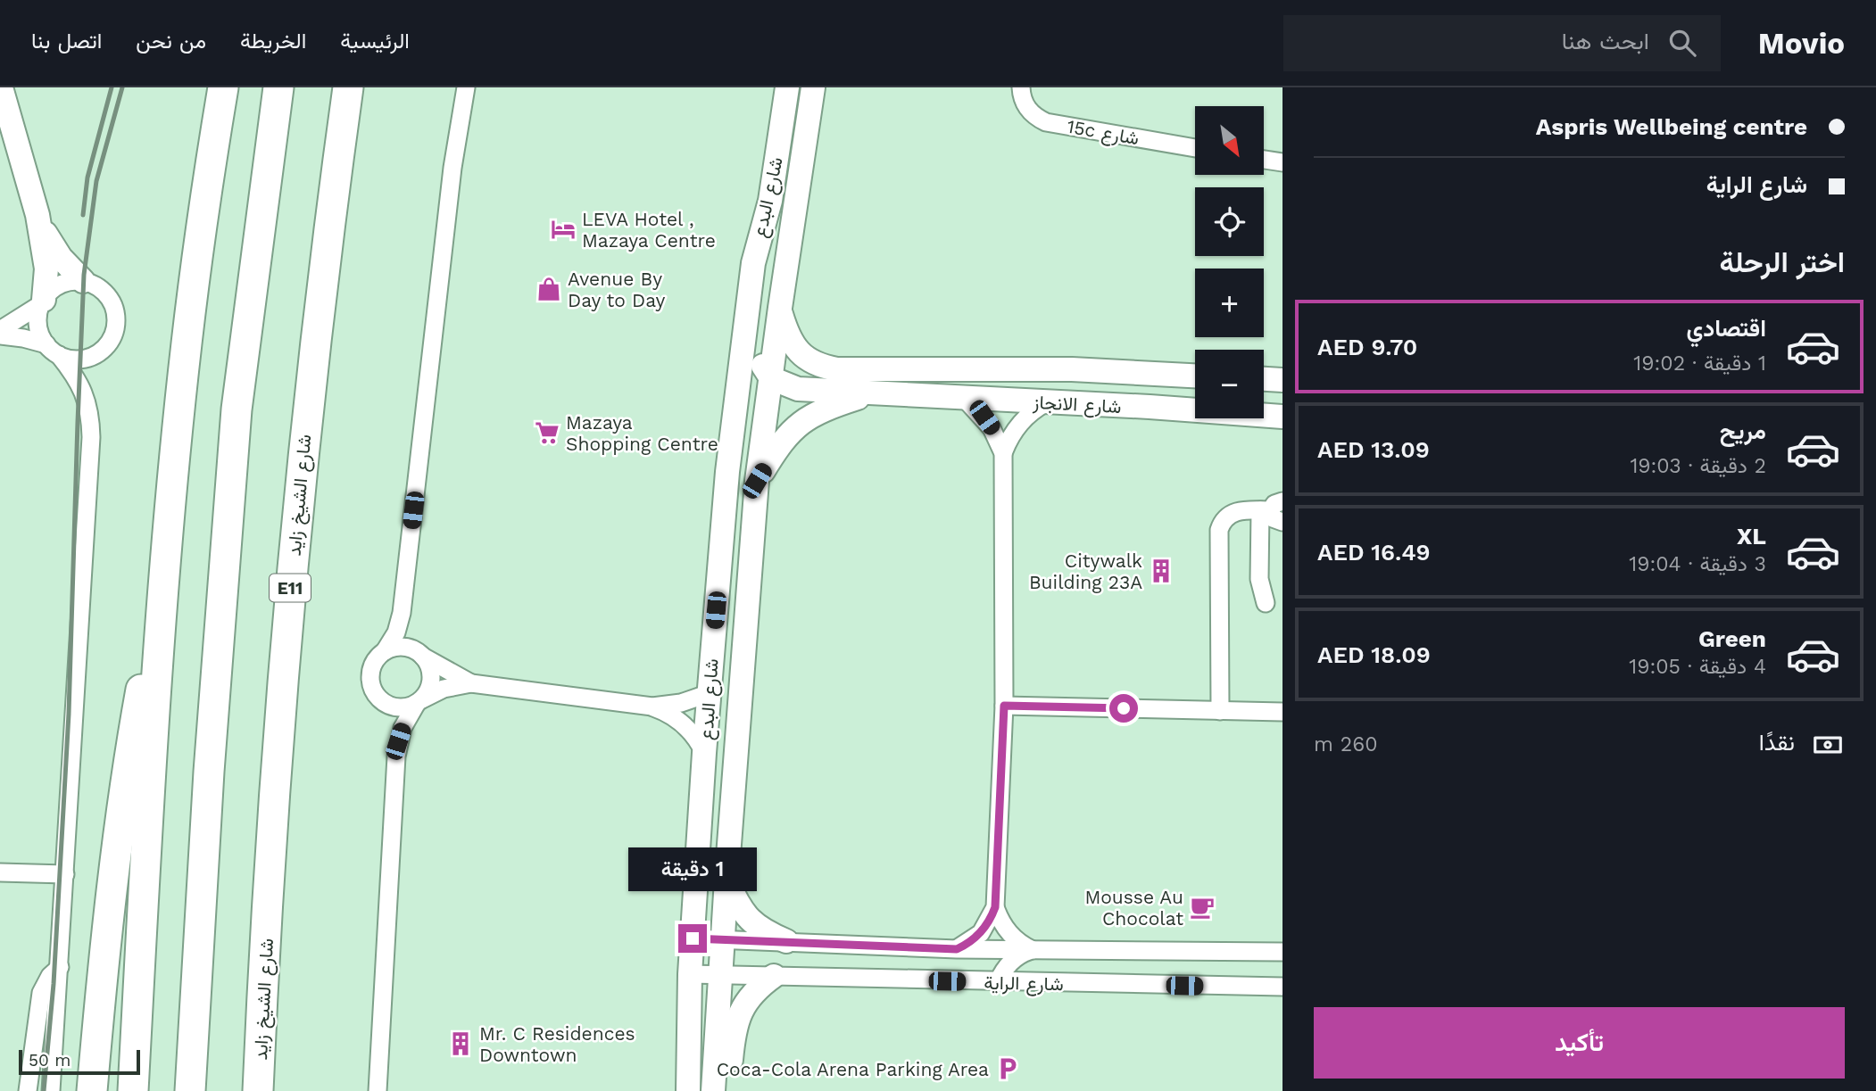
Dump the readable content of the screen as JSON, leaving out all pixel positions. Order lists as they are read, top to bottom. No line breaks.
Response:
{"streets":{"highway":["شارع الشيخ زايد","E11"],"main road":["شارع البدع","شارع الانجاز"],"street":["15c شارع","شارع الراية"]},"crossings":[["شارع البدع","شارع الانجاز"],["شارع البدع","شارع الراية"]],"places":{"hotel":["LEVA Hotel , Mazaya Centre"],"shop":["Avenue By Day to Day"],"supermarket":["Mazaya Shopping Centre"],"building":["Citywalk Building 23A","Mr. C Residences Downtown"],"cafe":["Mousse Au Chocolat"],"parking":["Coca-Cola Arena Parking Area"]},"scale_bar":"50 m","north":"bottom right","page":{"header":"Movio","search":"ابحث هنا","nav":["الرئيسية","الخريطة","من نحن","اتصل بنا"],"banner":["Aspris Wellbeing centre","شارع الراية"],"map_buttons":["+","−"],"heading":"اختر الرحلة","list":[{"name":"اقتصادي","note":"1 دقيقة · 19:02","value":"AED 9.70"},{"name":"مريح","note":"2 دقيقة · 19:03","value":"AED 13.09"},{"name":"XL","note":"3 دقيقة · 19:04","value":"AED 16.49"},{"name":"Green","note":"4 دقيقة · 19:05","value":"AED 18.09"}],"pay":["نقدًا","260 m"],"bubble":"1 دقيقة","buttons":"تأكيد","scale":"50 m"}}
